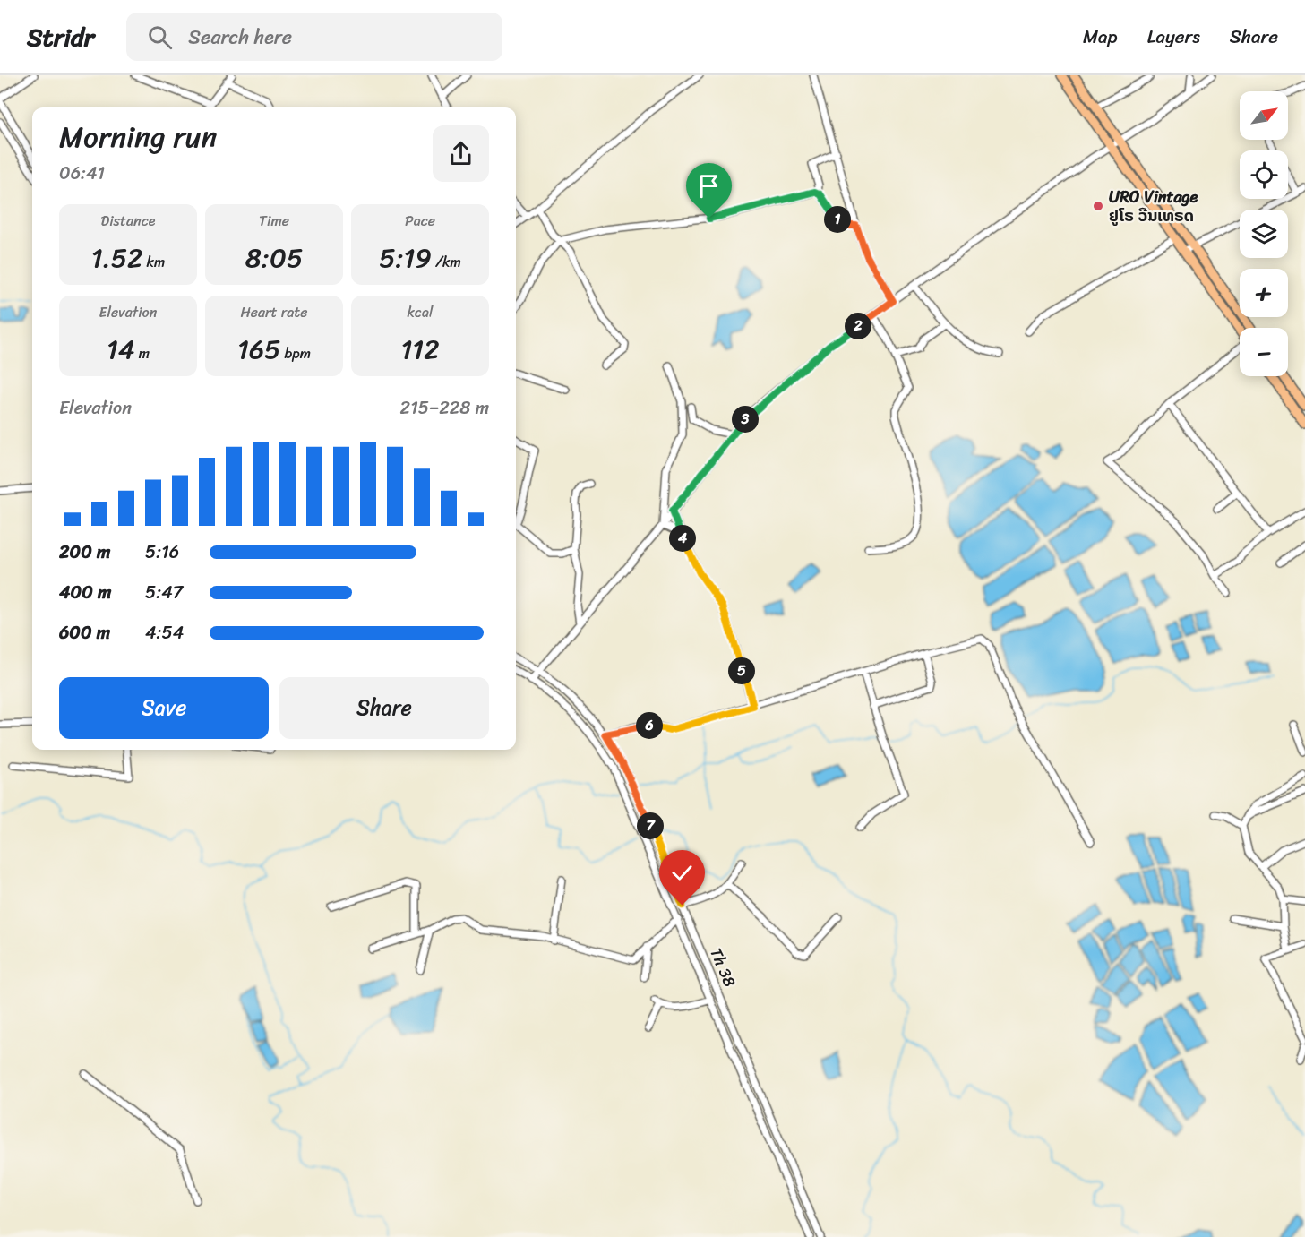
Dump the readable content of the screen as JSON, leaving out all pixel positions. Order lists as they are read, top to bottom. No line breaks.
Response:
{"streets":{"street":["Th 38"]},"places":["URO Vintage ຢູໂຣ ວີນເທຣດ"],"north":"top right","page":{"header":"Stridr","search":"Search here","nav":["Map","Layers","Share"],"map_buttons":["+","−"],"heading":["Morning run","06:41"],"stats":[["Distance","1.52 km"],["Time","8:05"],["Pace","5:19 /km"],["Elevation","14 m"],["Heart rate","165 bpm"],["kcal","112"]],"pins":["1","2","3","4","5","6","7"],"chart":["Elevation","215–228 m"],"list":[{"name":"200 m","note":"5:16"},{"name":"400 m","note":"5:47"},{"name":"600 m","note":"4:54"}],"buttons":["Save","Share"]}}
